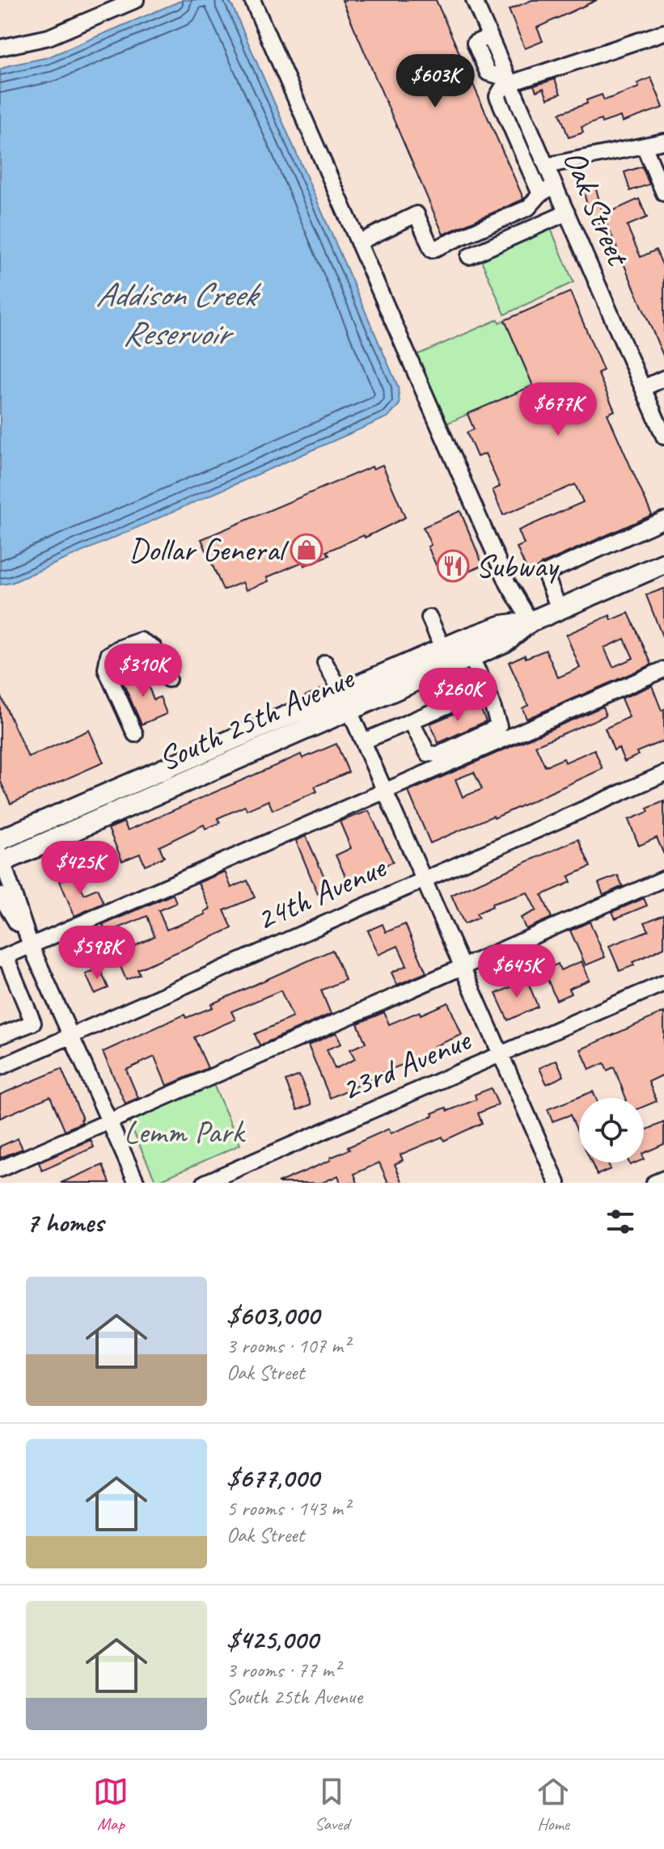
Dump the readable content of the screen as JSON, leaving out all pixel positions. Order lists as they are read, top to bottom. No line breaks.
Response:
{"streets":{"main road":["South 25th Avenue"],"street":["Oak Street","24th Avenue","23rd Avenue"]},"water":["Addison Creek Reservoir"],"parks":["Lemm Park"],"places":{"shop":["Dollar General"],"restaurant":["Subway"]},"page":{"price":["$603K","$677K","$310K","$260K","$425K","$598K","$645K"],"heading":"7 homes","list":[{"name":"$603,000","note":"3 rooms · 107 m² · Oak Street"},{"name":"$677,000","note":"5 rooms · 143 m² · Oak Street"},{"name":"$425,000","note":"3 rooms · 77 m² · South 25th Avenue"}],"tabs":["Map","Saved","Home"]}}
